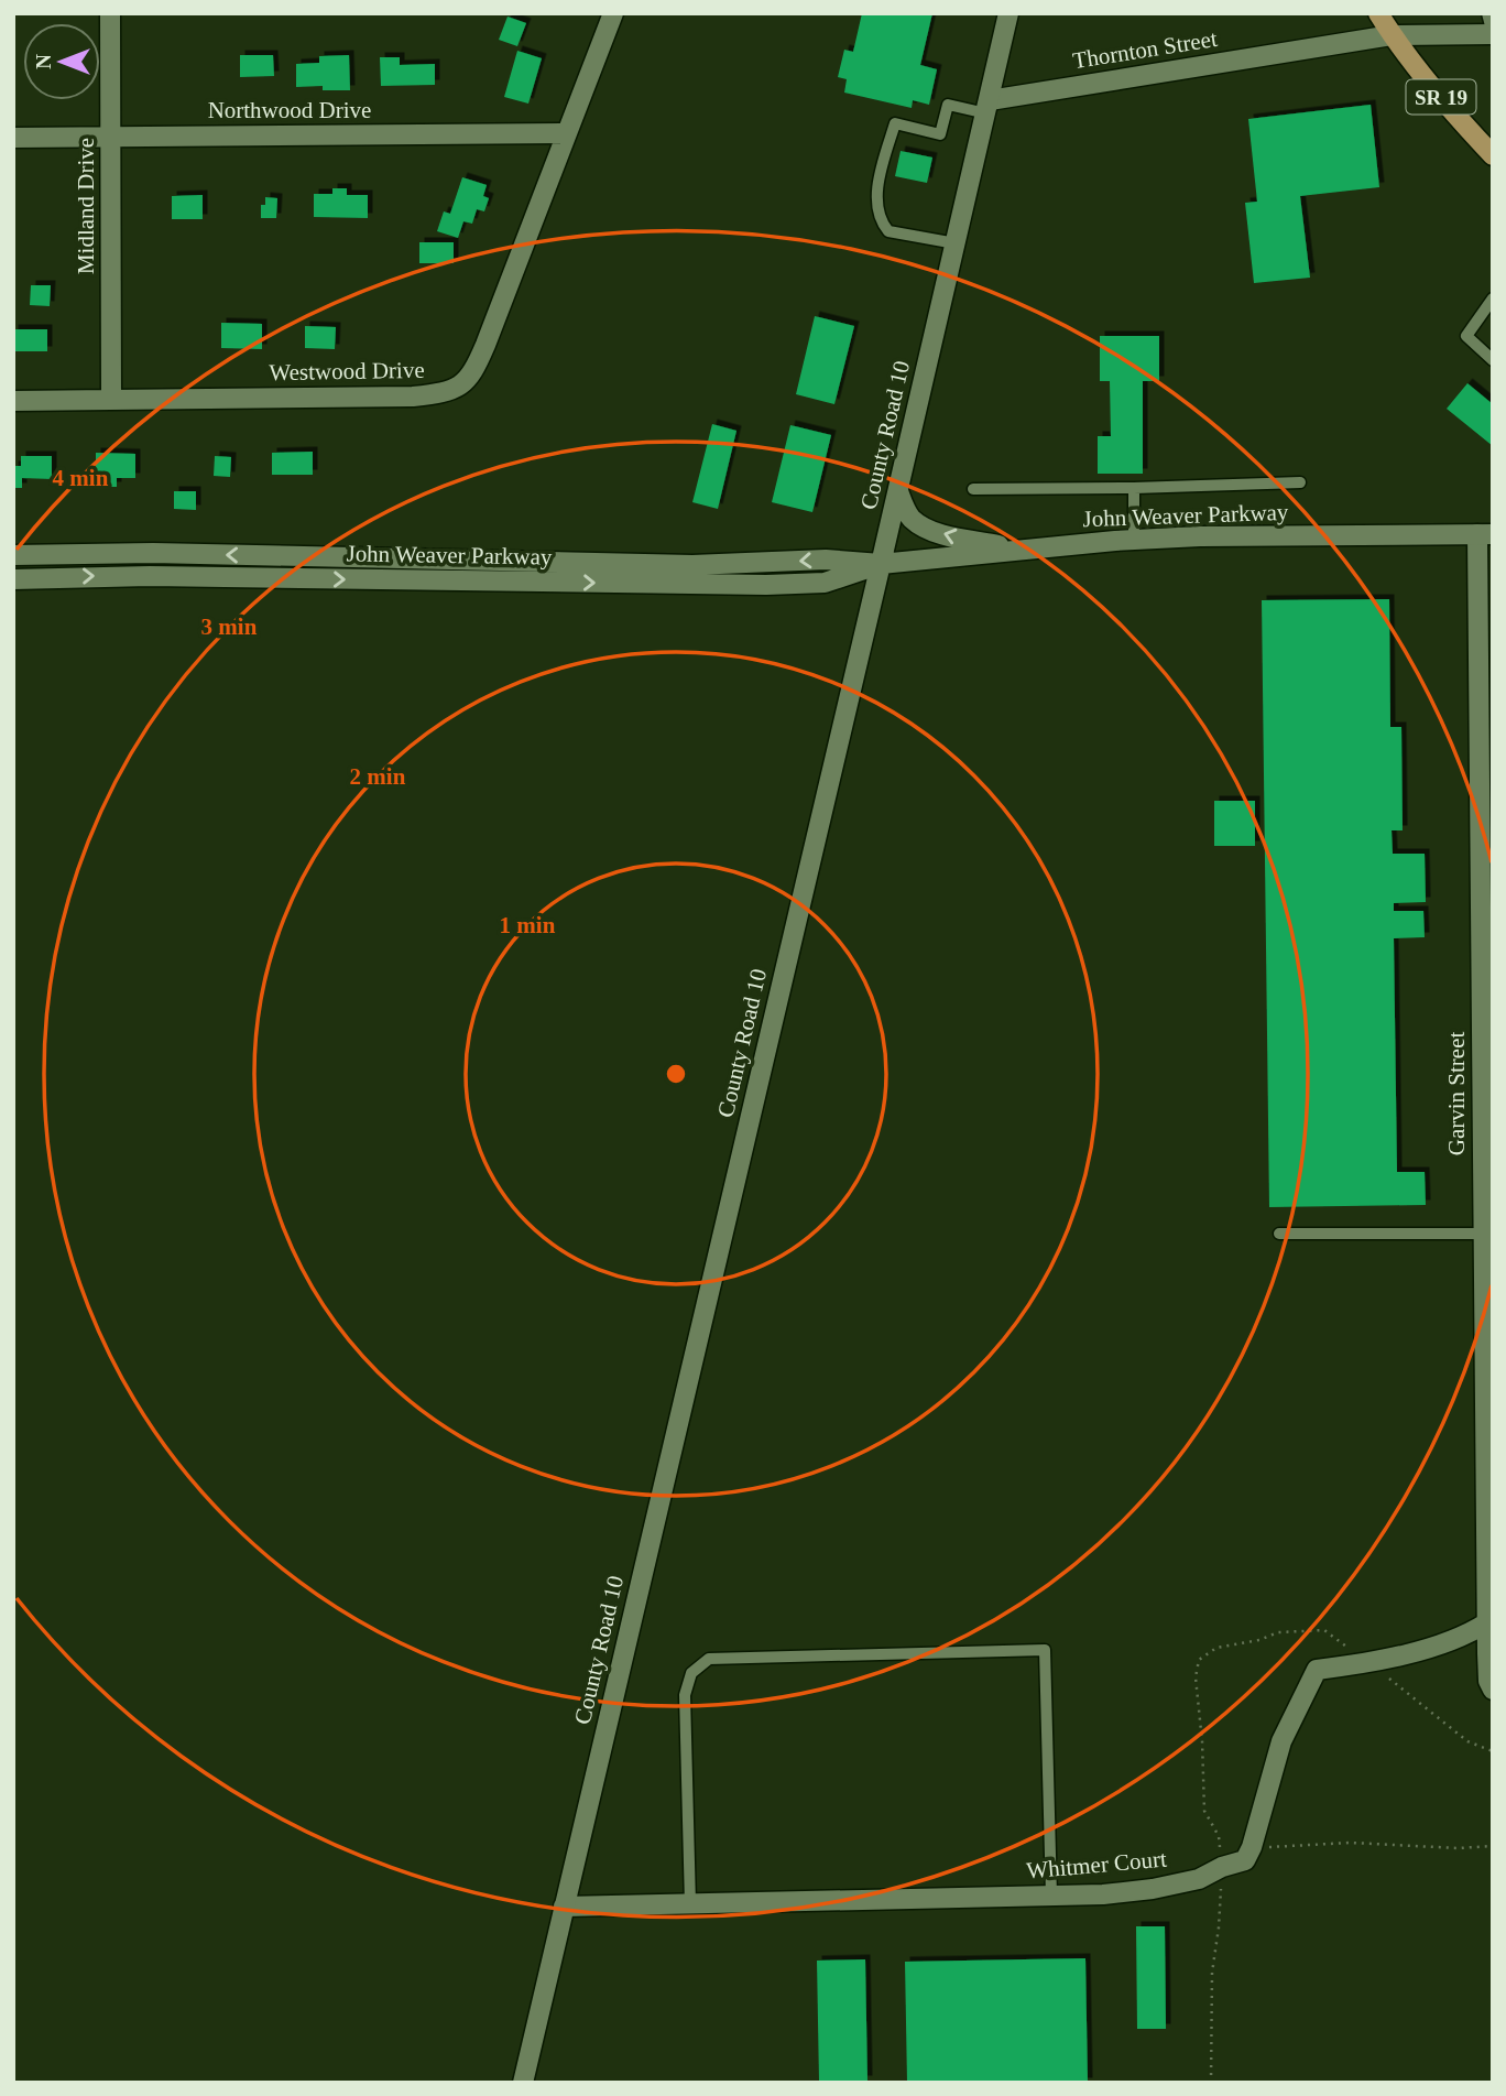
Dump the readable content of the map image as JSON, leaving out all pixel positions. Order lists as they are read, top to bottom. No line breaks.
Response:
{"streets":{"main road":["SR 19"],"street":["Thornton Street","Northwood Drive","Midland Drive","Westwood Drive","County Road 10","John Weaver Parkway","Garvin Street","Whitmer Court"]},"crossings":[["Thornton Street","SR 19"],["Thornton Street","County Road 10"],["Northwood Drive","Midland Drive"],["Northwood Drive","Westwood Drive"],["Midland Drive","Westwood Drive"],["County Road 10","John Weaver Parkway"],["County Road 10","Whitmer Court"],["John Weaver Parkway","Garvin Street"]],"north":"left","rings":["4 min","3 min","2 min","1 min"]}
